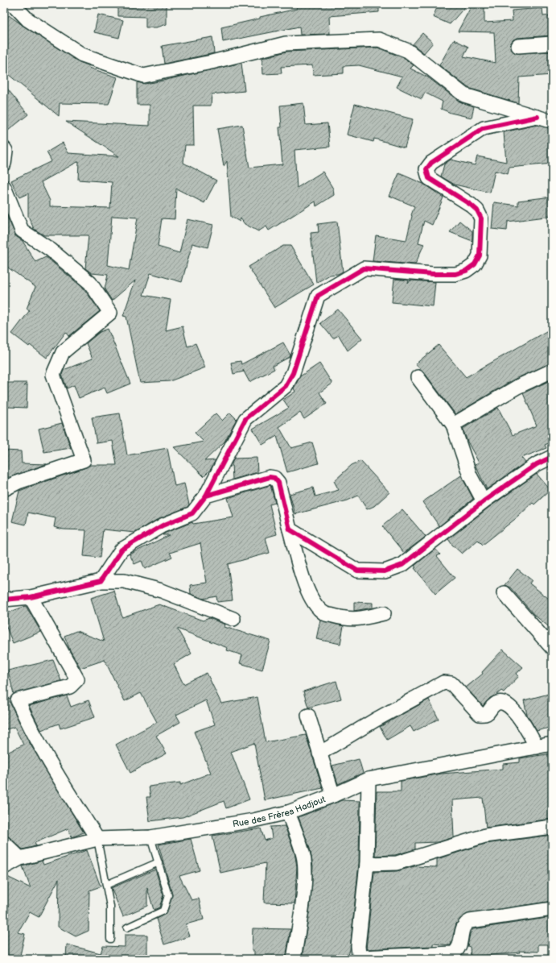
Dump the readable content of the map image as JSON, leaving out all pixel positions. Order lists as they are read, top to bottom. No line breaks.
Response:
{"streets":{"street":["Rue des Frères Hadjout"]}}
